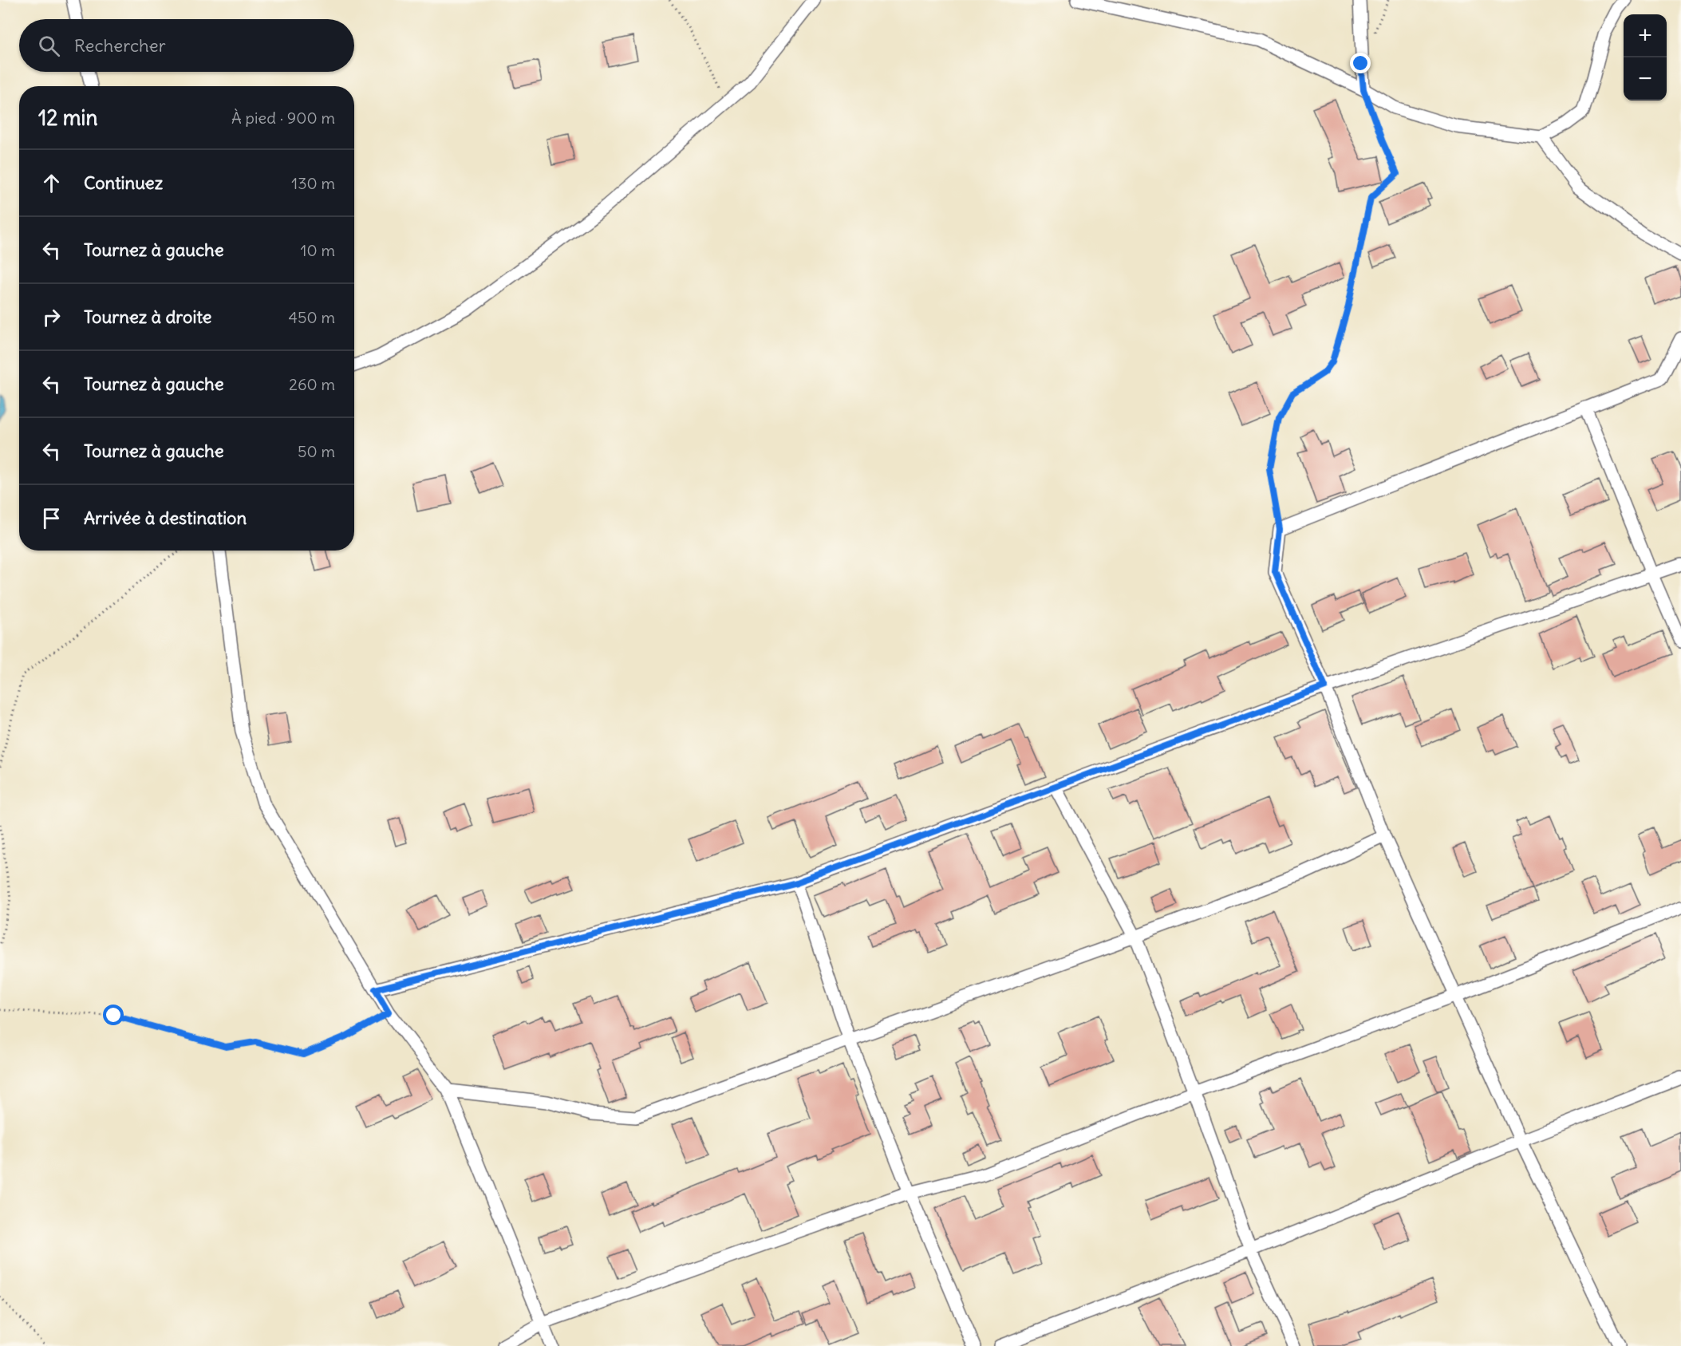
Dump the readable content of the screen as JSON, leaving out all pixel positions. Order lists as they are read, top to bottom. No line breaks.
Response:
{"page":{"map_buttons":["+","−"],"search":"Rechercher","heading":["12 min","À pied · 900 m"],"list":[["Continuez","130 m"],["Tournez à gauche","10 m"],["Tournez à droite","450 m"],["Tournez à gauche","260 m"],["Tournez à gauche","50 m"],"Arrivée à destination"]}}
